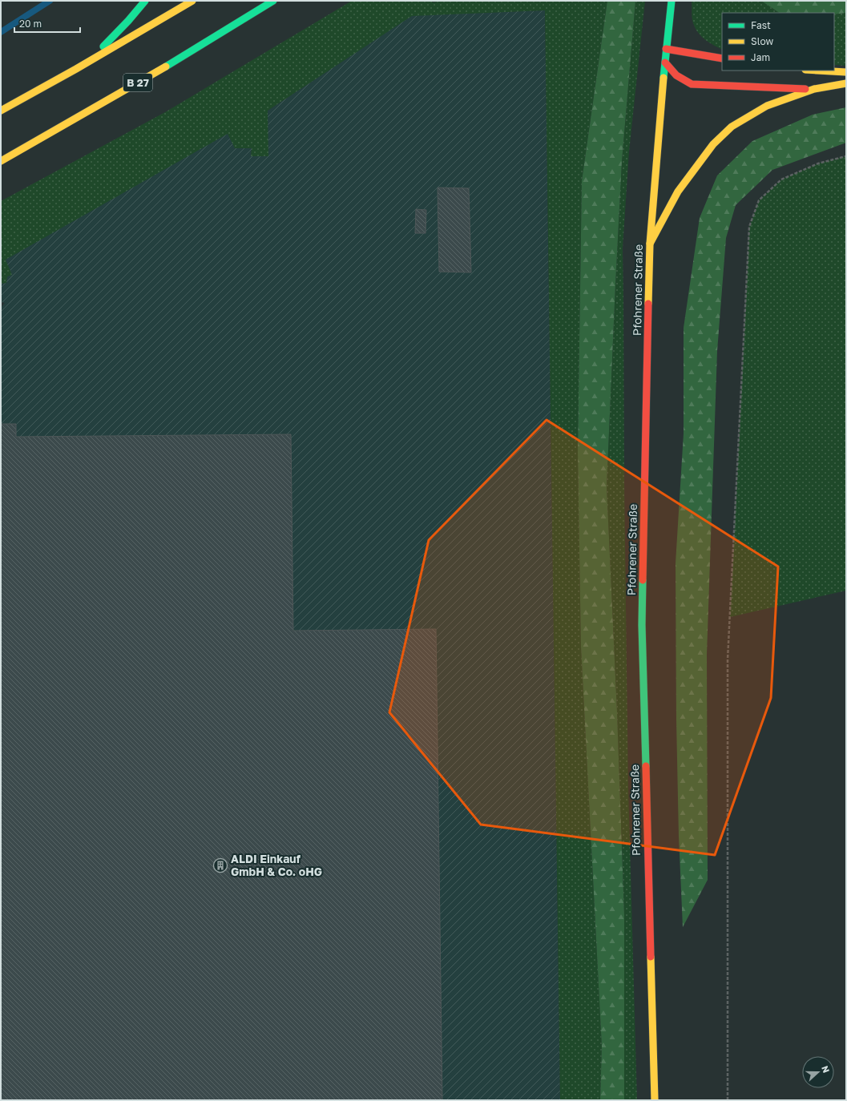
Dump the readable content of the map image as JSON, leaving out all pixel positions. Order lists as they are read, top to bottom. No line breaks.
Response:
{"streets":{"main road":["B 27","Pfohrener Straße"]},"places":{"building":["ALDI Einkauf GmbH & Co. oHG"]},"legend":["Fast","Slow","Jam"],"scale_bar":"20 m","north":"right"}
